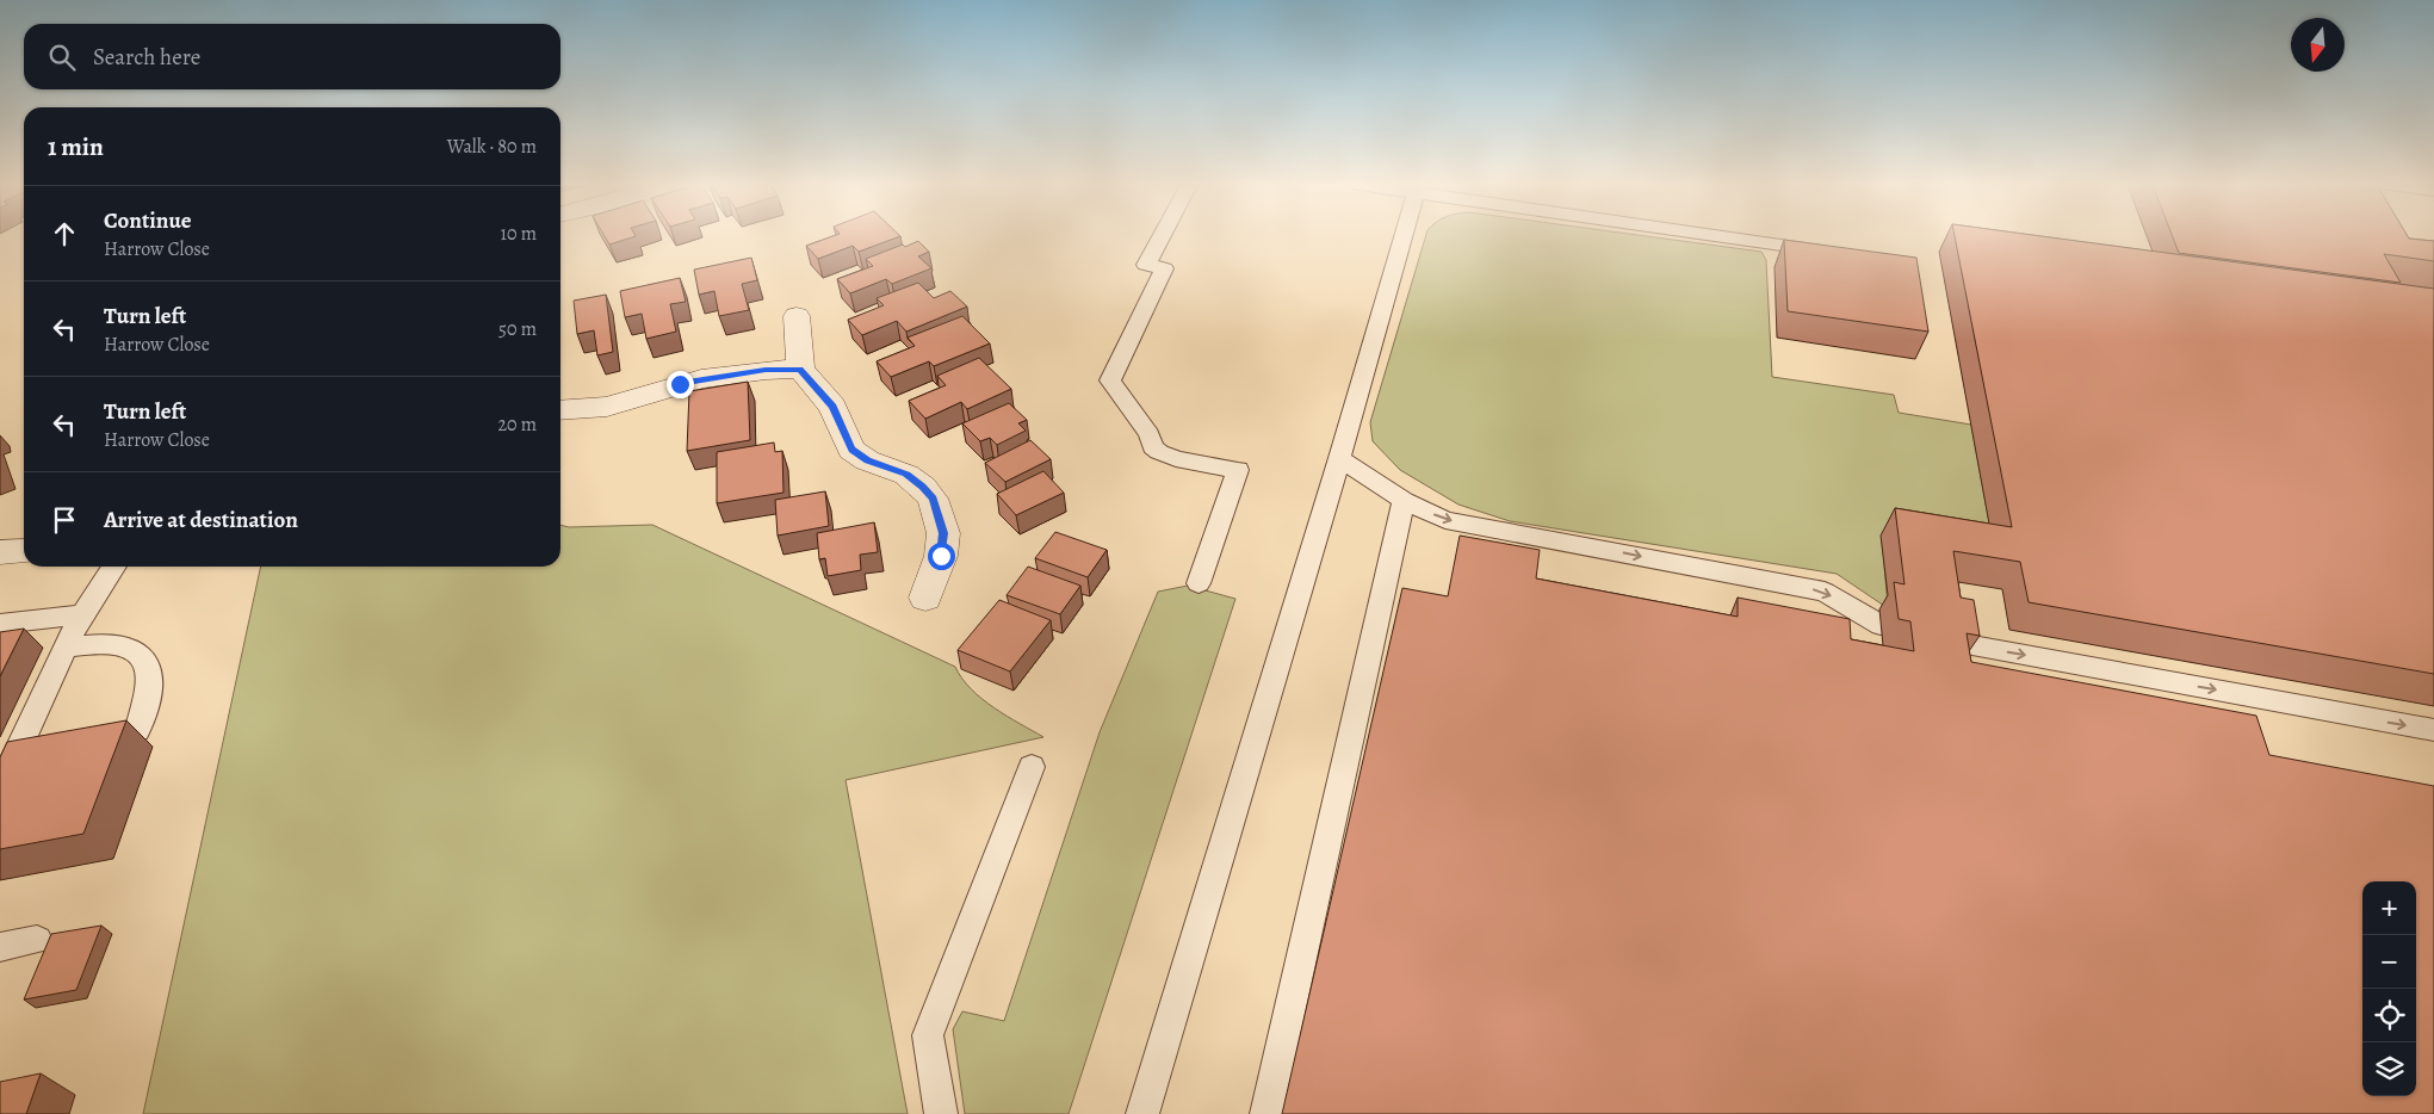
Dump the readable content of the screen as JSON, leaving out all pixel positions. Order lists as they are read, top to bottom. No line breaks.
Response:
{"north":"bottom","page":{"search":"Search here","heading":["1 min","Walk · 80 m"],"list":[["Continue","Harrow Close","10 m"],["Turn left","Harrow Close","50 m"],["Turn left","Harrow Close","20 m"],"Arrive at destination"],"map_buttons":["+","−"]}}
